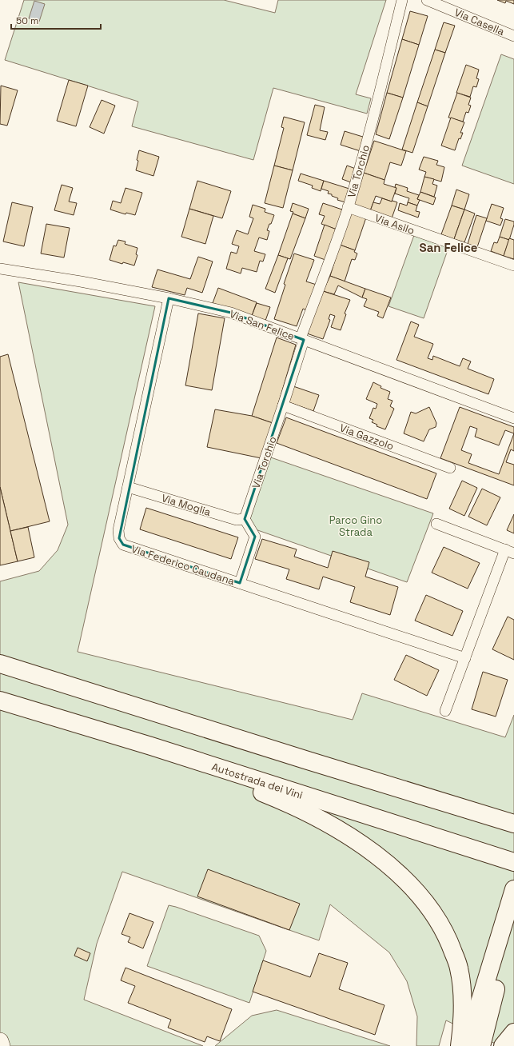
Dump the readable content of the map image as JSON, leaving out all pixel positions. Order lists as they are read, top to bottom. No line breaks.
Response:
{"streets":{"highway":["Autostrada dei Vini"],"street":["Via Casella","Via Torchio","Via Asilo","Via San Felice","Via Gazzolo","Via Moglia","Via Federico Caudana"]},"crossings":[["Via Torchio","Via Asilo"],["Via Torchio","Via San Felice"],["Via Torchio","Via Gazzolo"],["Via Torchio","Via Moglia"],["Via San Felice","Via Federico Caudana"],["Via Moglia","Via Federico Caudana"]],"districts":["San Felice"],"parks":["Parco Gino Strada"],"scale_bar":"50 m"}
